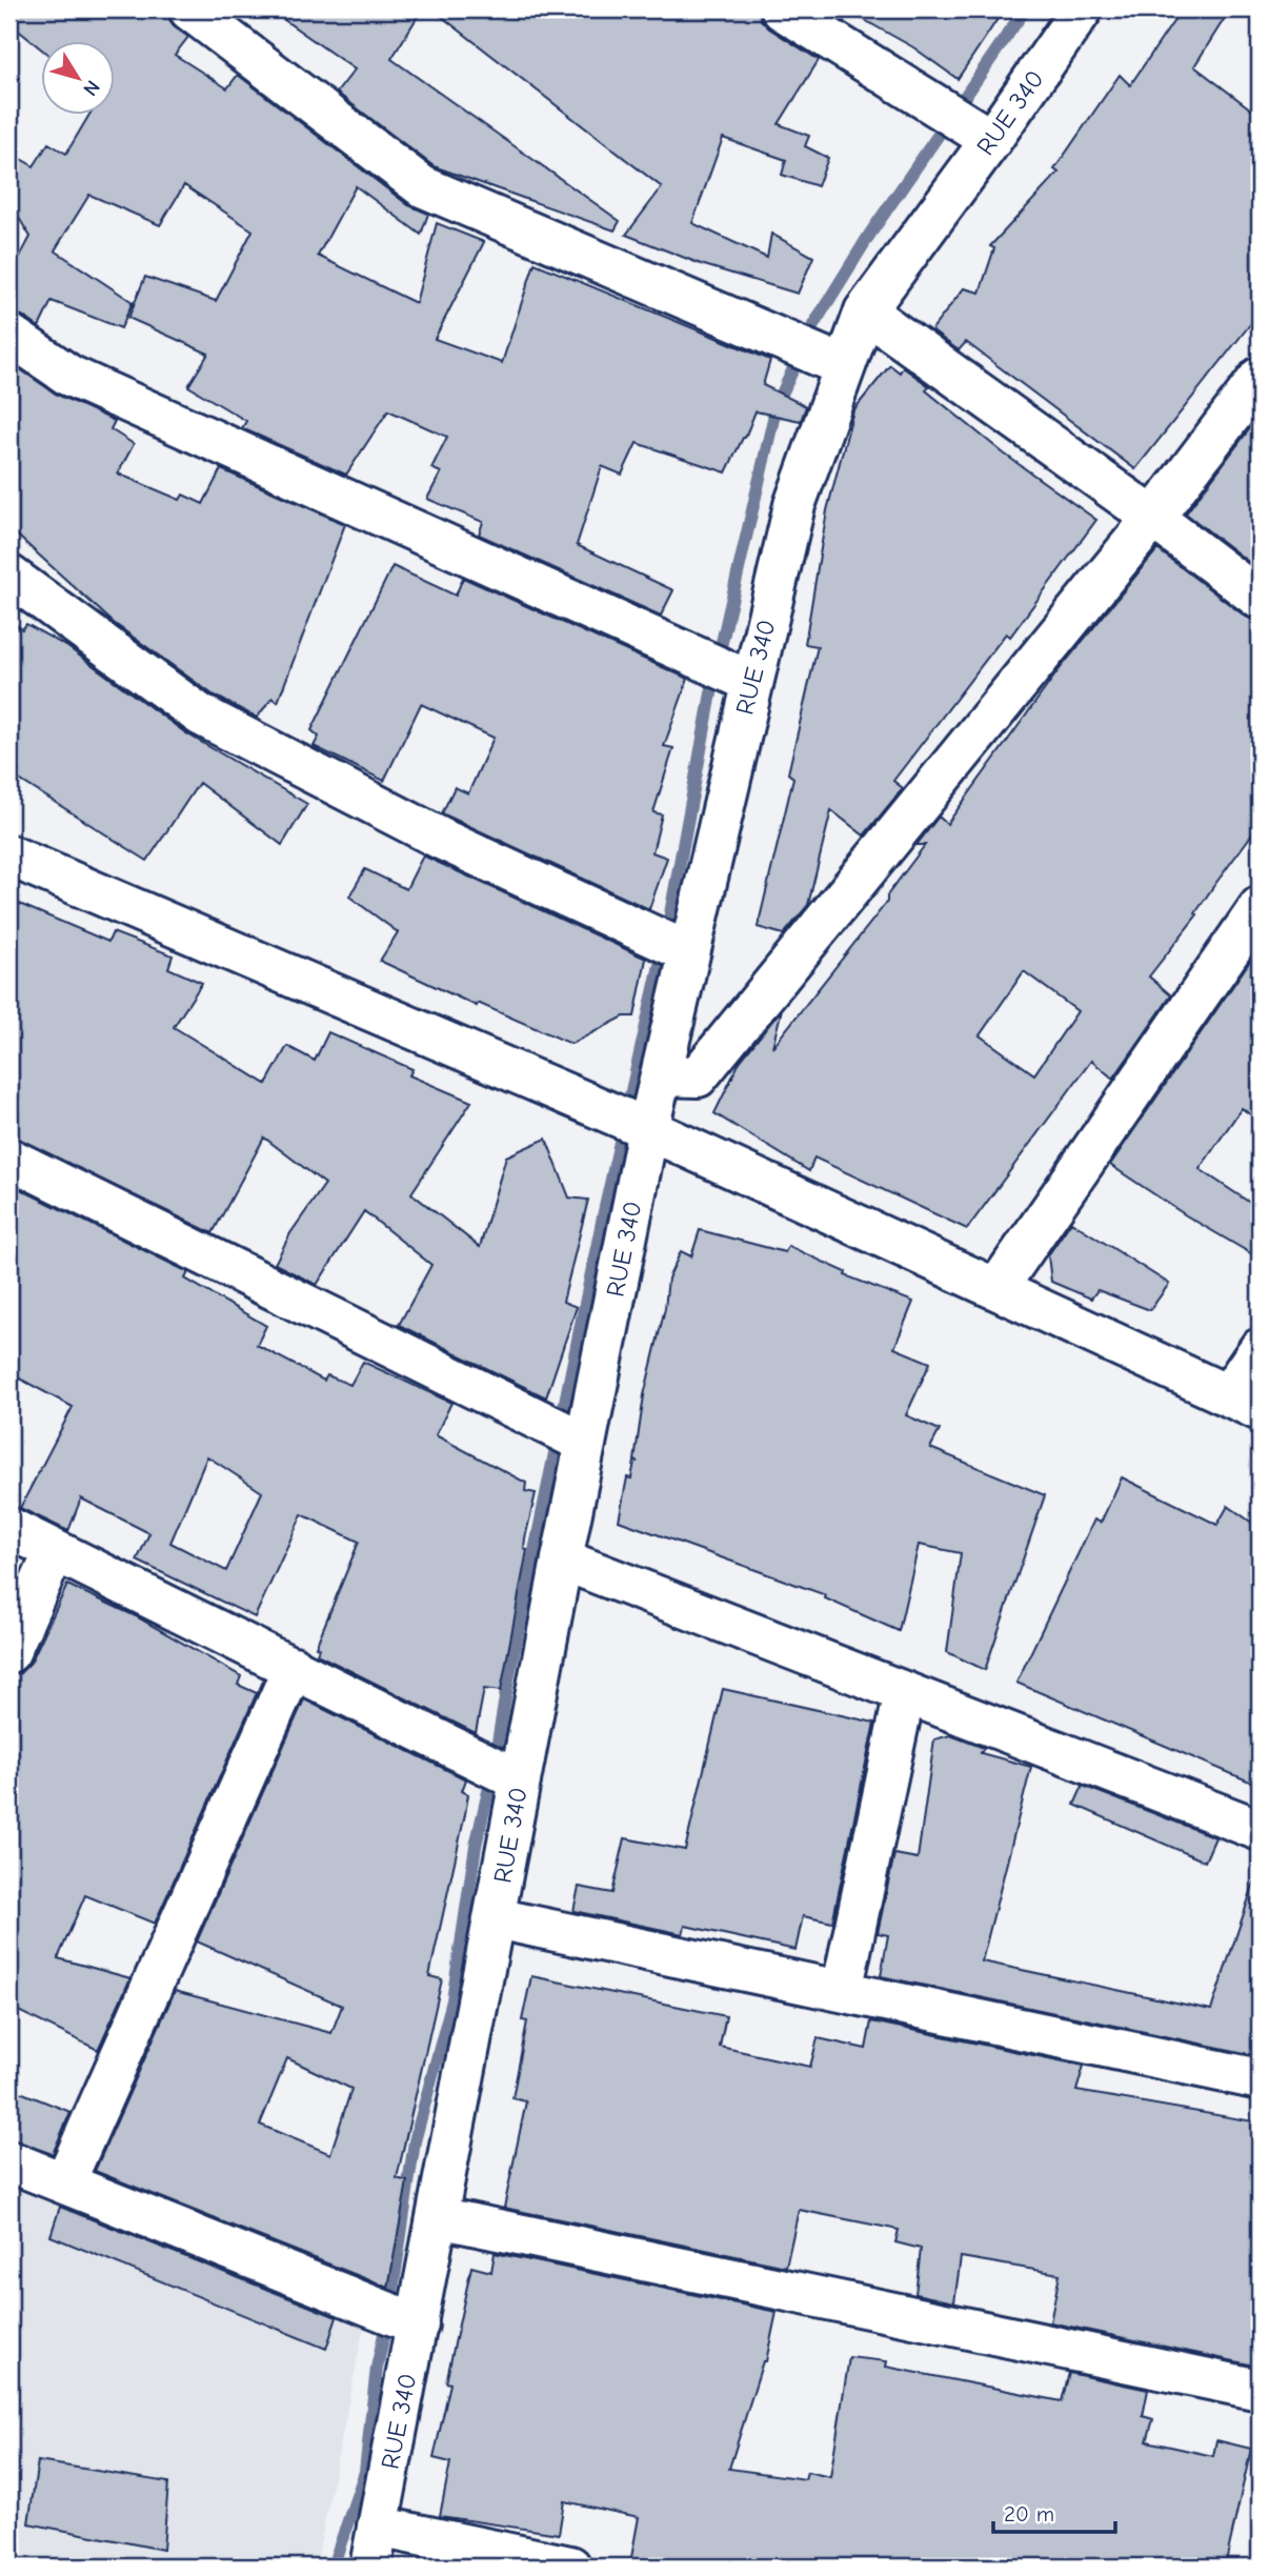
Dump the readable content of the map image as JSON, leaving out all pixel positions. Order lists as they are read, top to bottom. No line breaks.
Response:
{"streets":{"street":["RUE 340"]},"scale_bar":"20 m","north":"bottom right"}
